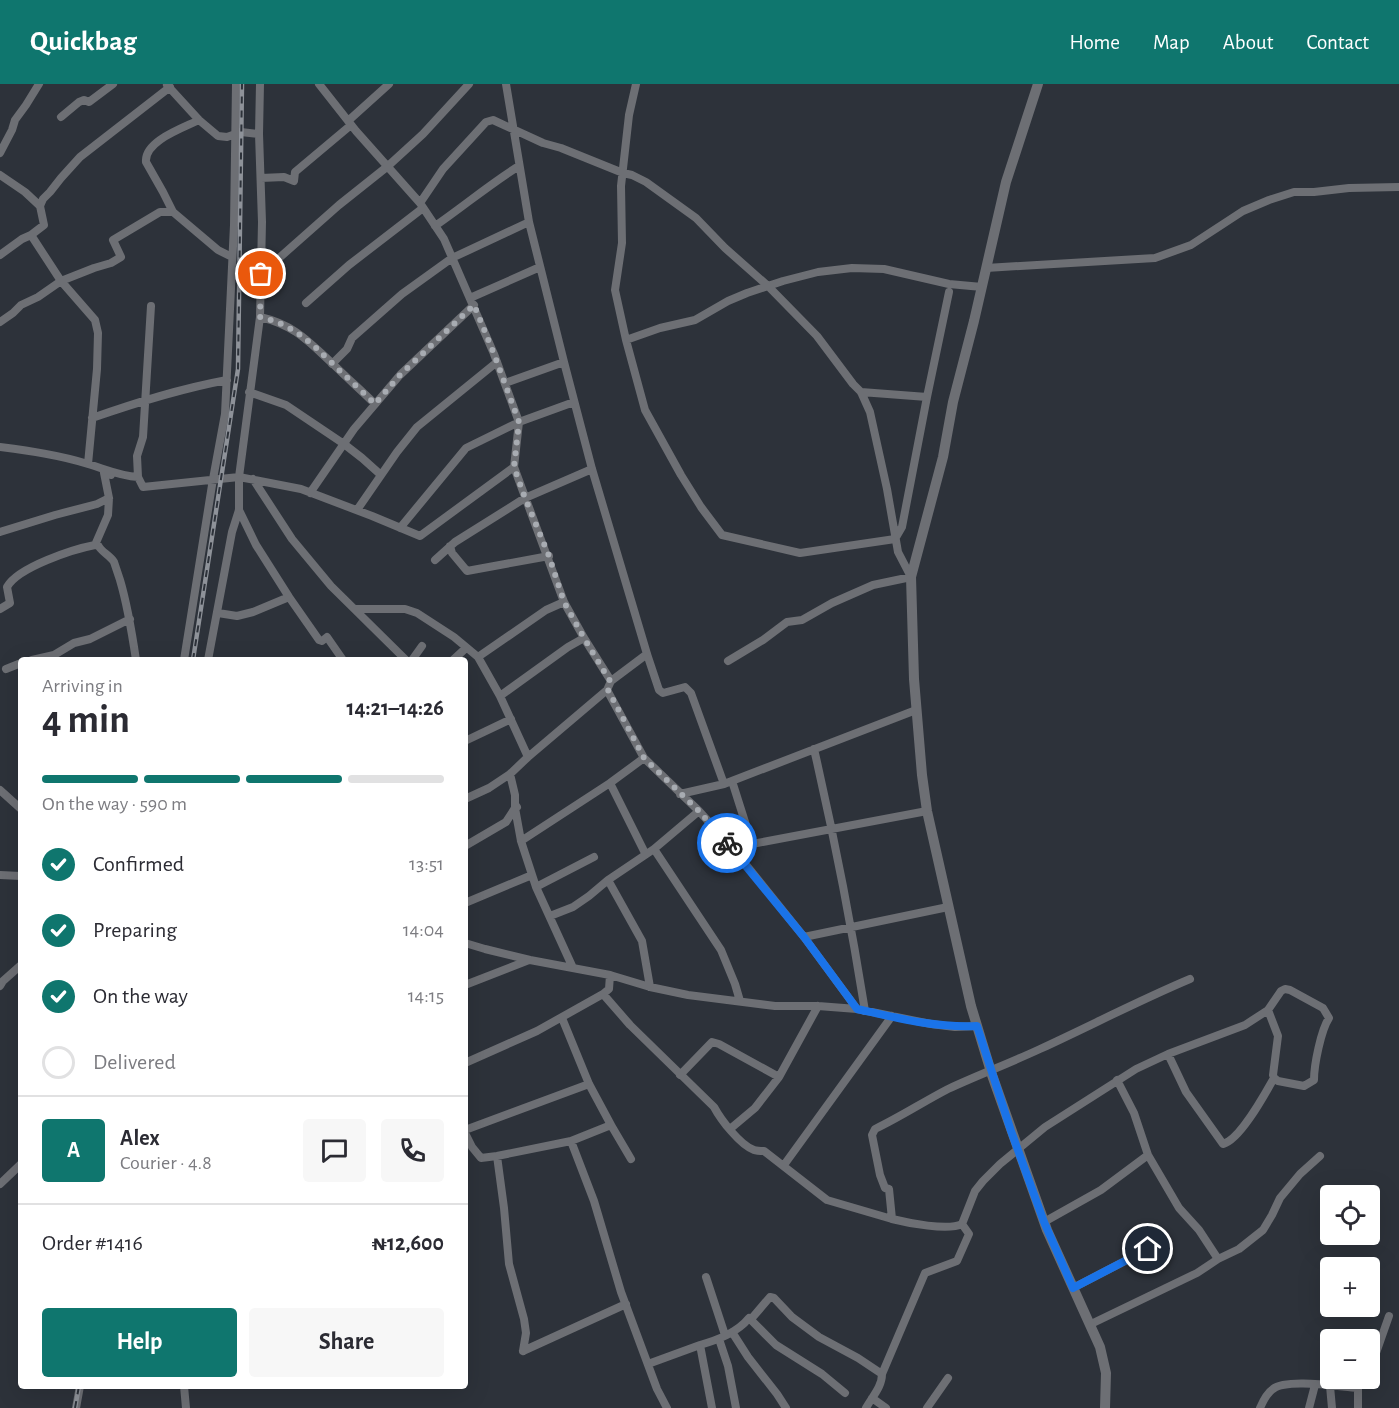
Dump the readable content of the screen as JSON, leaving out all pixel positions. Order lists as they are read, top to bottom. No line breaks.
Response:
{"page":{"header":"Quickbag","nav":["Home","Map","About","Contact"],"heading":["4 min","Arriving in","14:21–14:26"],"panel":["Alex","Courier · 4.8","Order #1416","₦12,600"],"bar":"On the way · 590 m","list":[["Confirmed","13:51"],["Preparing","14:04"],["On the way","14:15"],"Delivered"],"round":"A","map_buttons":["+","−"],"buttons":["Help","Share"]}}
